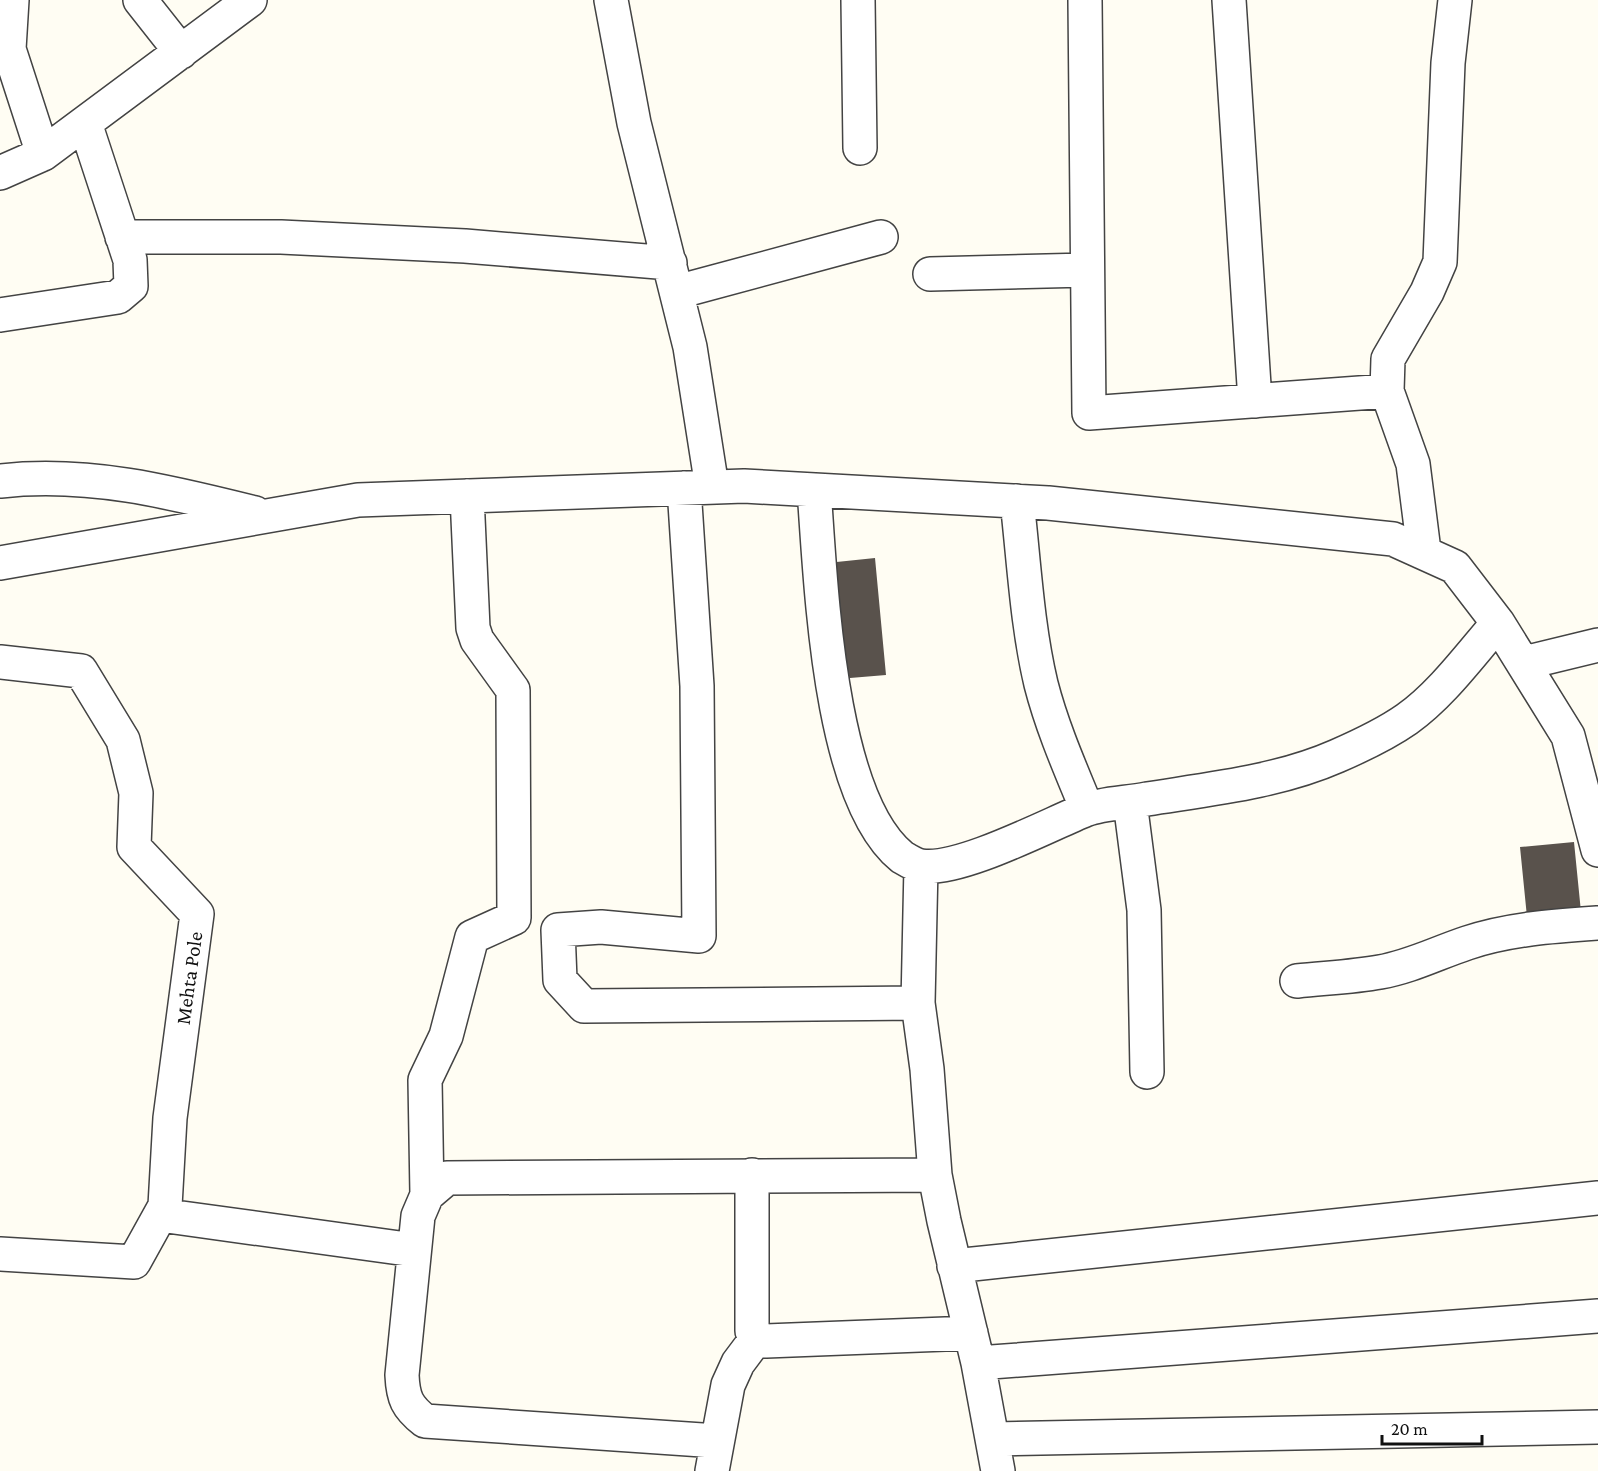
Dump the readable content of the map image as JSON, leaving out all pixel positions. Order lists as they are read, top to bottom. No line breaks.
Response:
{"streets":{"street":["Mehta Pole"]},"scale_bar":"20 m"}
